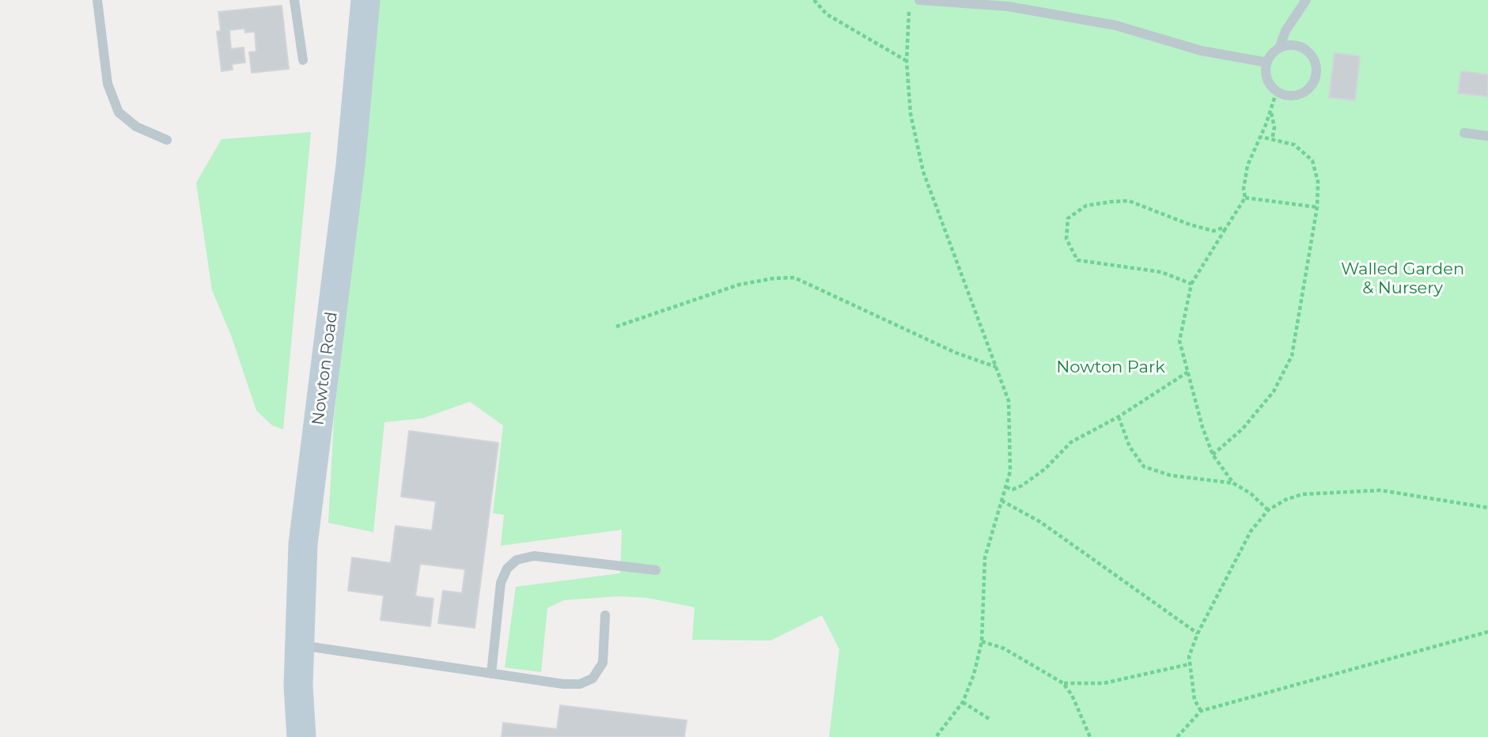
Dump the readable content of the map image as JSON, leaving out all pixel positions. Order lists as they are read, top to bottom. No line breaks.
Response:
{"streets":{"street":["Nowton Road"]},"parks":["Walled Garden & Nursery","Nowton Park"]}
